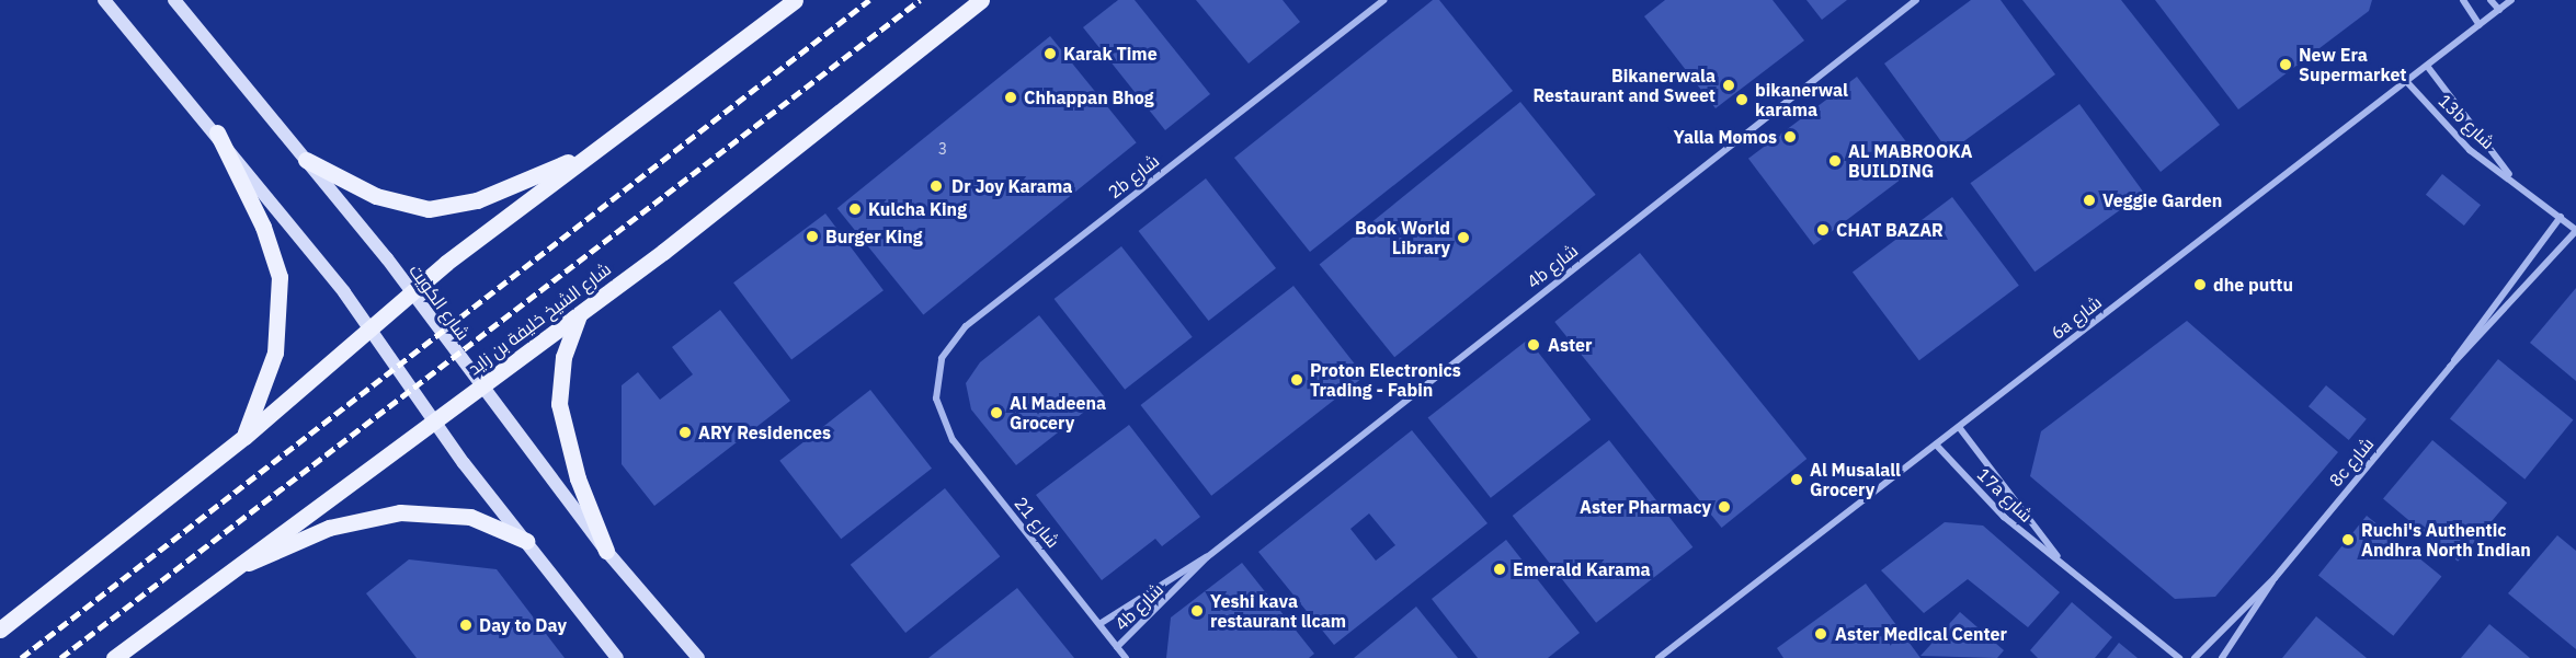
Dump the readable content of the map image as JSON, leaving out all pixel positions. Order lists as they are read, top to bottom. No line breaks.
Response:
{"streets":{"main road":["شارع الكويت","شارع الشيخ خليفة بن زايد"],"street":["13b شارع","2b شارع","4b شارع","6a شارع","8c شارع","17a شارع","شارع 21"]},"crossings":[["13b شارع","6a شارع"],["13b شارع","8c شارع"],["2b شارع","شارع 21"],["4b شارع","شارع 21"],["شارع الكويت","شارع الشيخ خليفة بن زايد"],["6a شارع","17a شارع"]],"places":["Karak Time","New Era Supermarket","Bikanerwala Restaurant and Sweet","Chhappan Bhog","bikanerwal karama","Yalla Momos","AL MABROOKA BUILDING","Dr Joy Karama","Veggie Garden","Kulcha King","CHAT BAZAR","Burger King","Book World Library","dhe puttu","Aster","Proton Electronics Trading - Fabin","Al Madeena Grocery","ARY Residences","Al Musalall Grocery","Aster Pharmacy","Ruchi's Authentic Andhra North Indian","Emerald Karama","Yeshi kava restaurant llcam","Day to Day","Aster Medical Center"],"house_numbers":["3"]}
